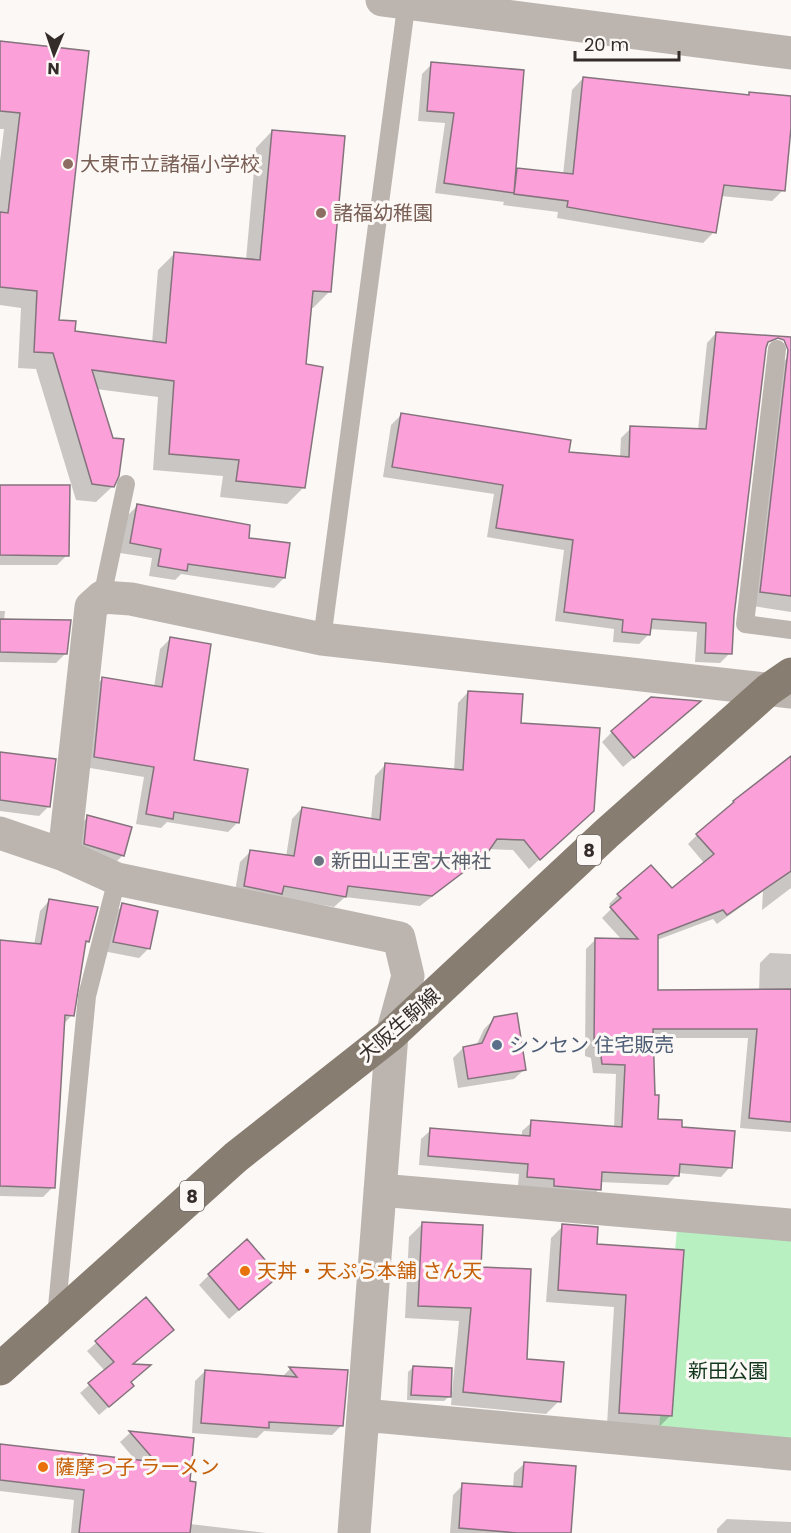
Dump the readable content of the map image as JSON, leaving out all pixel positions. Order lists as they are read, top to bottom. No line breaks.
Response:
{"streets":{"main road":["8","大阪生駒線"]},"parks":["新田公園"],"places":["大東市立諸福小学校","諸福幼稚園","新田山王宮大神社","シンセン 住宅販売","天丼・天ぷら本舗 さん天","薩摩っ子 ラーメン"],"scale_bar":"20 m","north":"bottom"}
